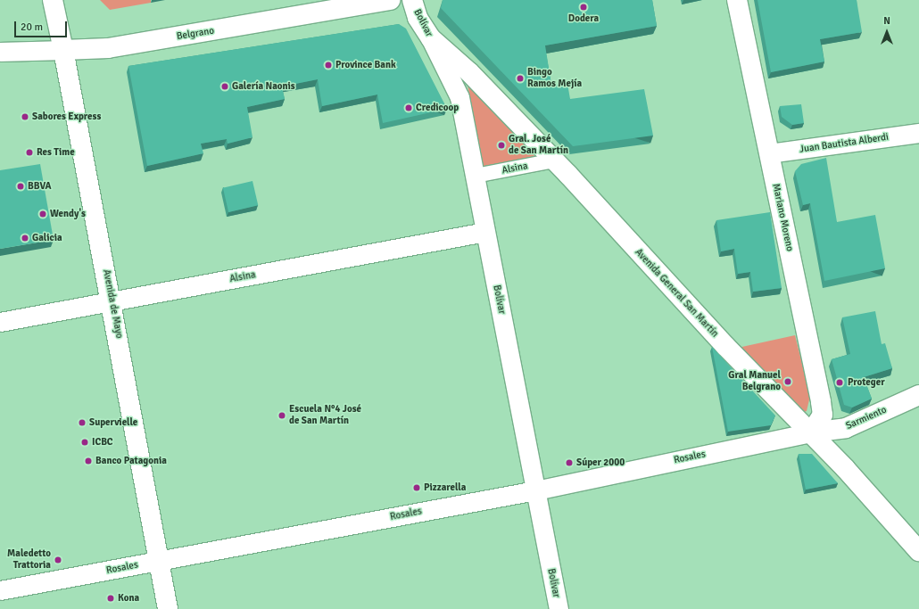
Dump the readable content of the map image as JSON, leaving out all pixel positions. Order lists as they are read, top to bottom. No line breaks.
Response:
{"streets":{"street":["Bolívar","Belgrano","Juan Bautista Alberdi","Alsina","Mariano Moreno","Avenida General San Martín","Avenida de Mayo","Sarmiento","Rosales"]},"crossings":[["Bolívar","Alsina"],["Bolívar","Avenida General San Martín"],["Bolívar","Rosales"],["Belgrano","Avenida de Mayo"],["Juan Bautista Alberdi","Mariano Moreno"],["Alsina","Avenida General San Martín"],["Alsina","Avenida de Mayo"],["Mariano Moreno","Avenida General San Martín"],["Mariano Moreno","Sarmiento"],["Mariano Moreno","Rosales"],["Avenida General San Martín","Sarmiento"],["Avenida General San Martín","Rosales"],["Avenida de Mayo","Rosales"],["Sarmiento","Rosales"]],"places":["Dodera","Province Bank","Bingo Ramos Mejía","Galería Naonis","Credicoop","Sabores Express","Gral. José de San Martín","Res Time","BBVA","Wendy's","Galicia","Gral Manuel Belgrano","Proteger","Escuela N°4 José de San Martín","Supervielle","ICBC","Banco Patagonia","Súper 2000","Pizzarella","Maledetto Trattoria","Kona"],"scale_bar":"20 m","north":"top"}
